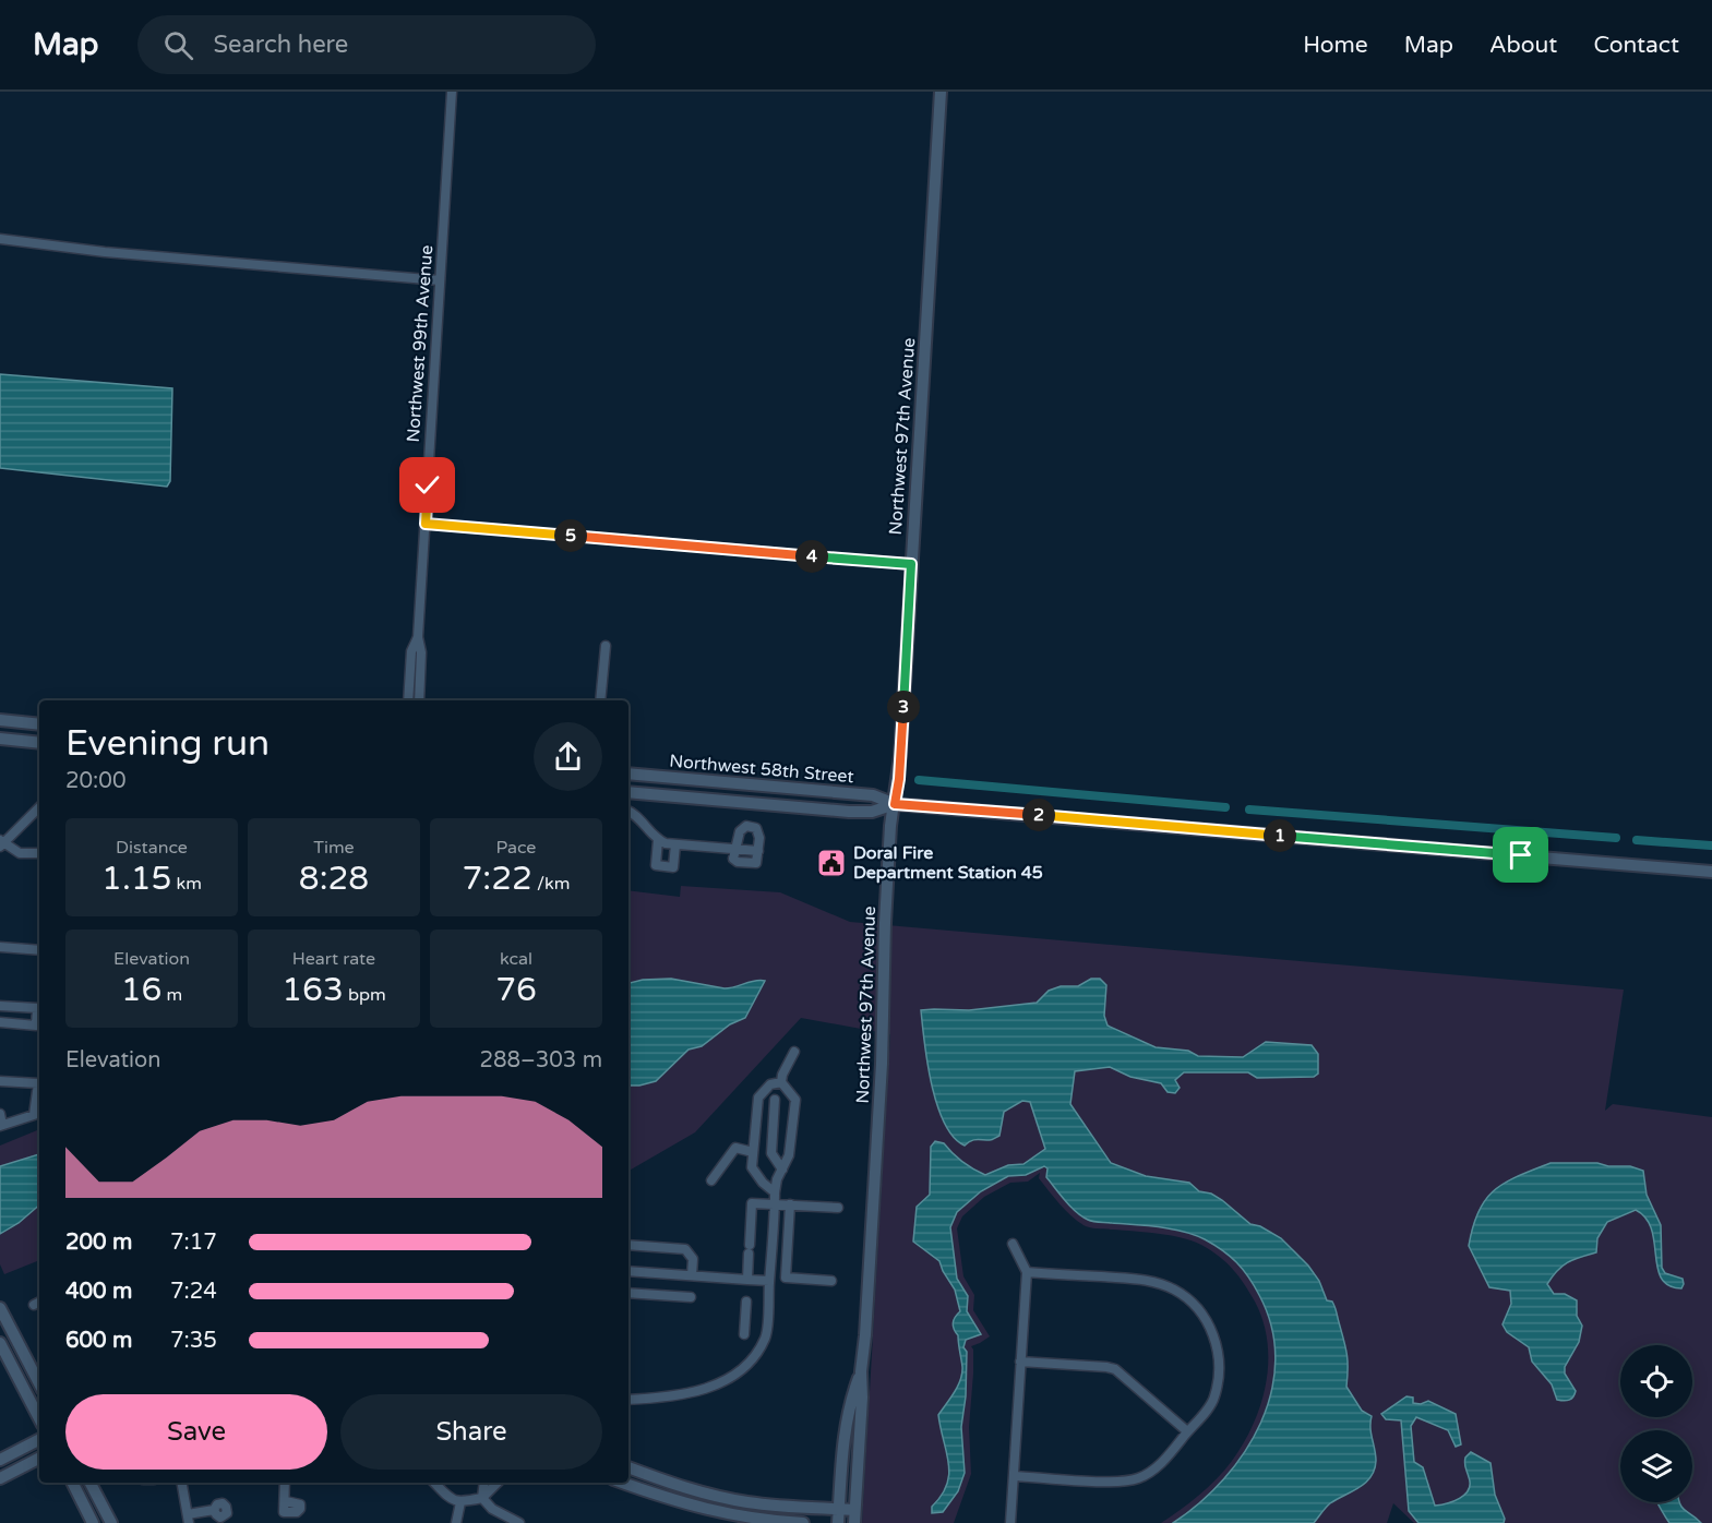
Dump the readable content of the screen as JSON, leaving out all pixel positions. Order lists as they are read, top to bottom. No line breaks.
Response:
{"streets":{"street":["Northwest 99th Avenue","Northwest 97th Avenue","Northwest 58th Street"]},"crossings":[["Northwest 97th Avenue","Northwest 58th Street"]],"places":{"public building":["Doral Fire Department Station 45"]},"page":{"header":"Map","search":"Search here","nav":["Home","Map","About","Contact"],"pins":["5","4","3","2","1"],"heading":["Evening run","20:00"],"stats":[["Distance","1.15 km"],["Time","8:28"],["Pace","7:22 /km"],["Elevation","16 m"],["Heart rate","163 bpm"],["kcal","76"]],"chart":["Elevation","288–303 m"],"list":[{"name":"200 m","note":"7:17"},{"name":"400 m","note":"7:24"},{"name":"600 m","note":"7:35"}],"buttons":["Save","Share"]}}
